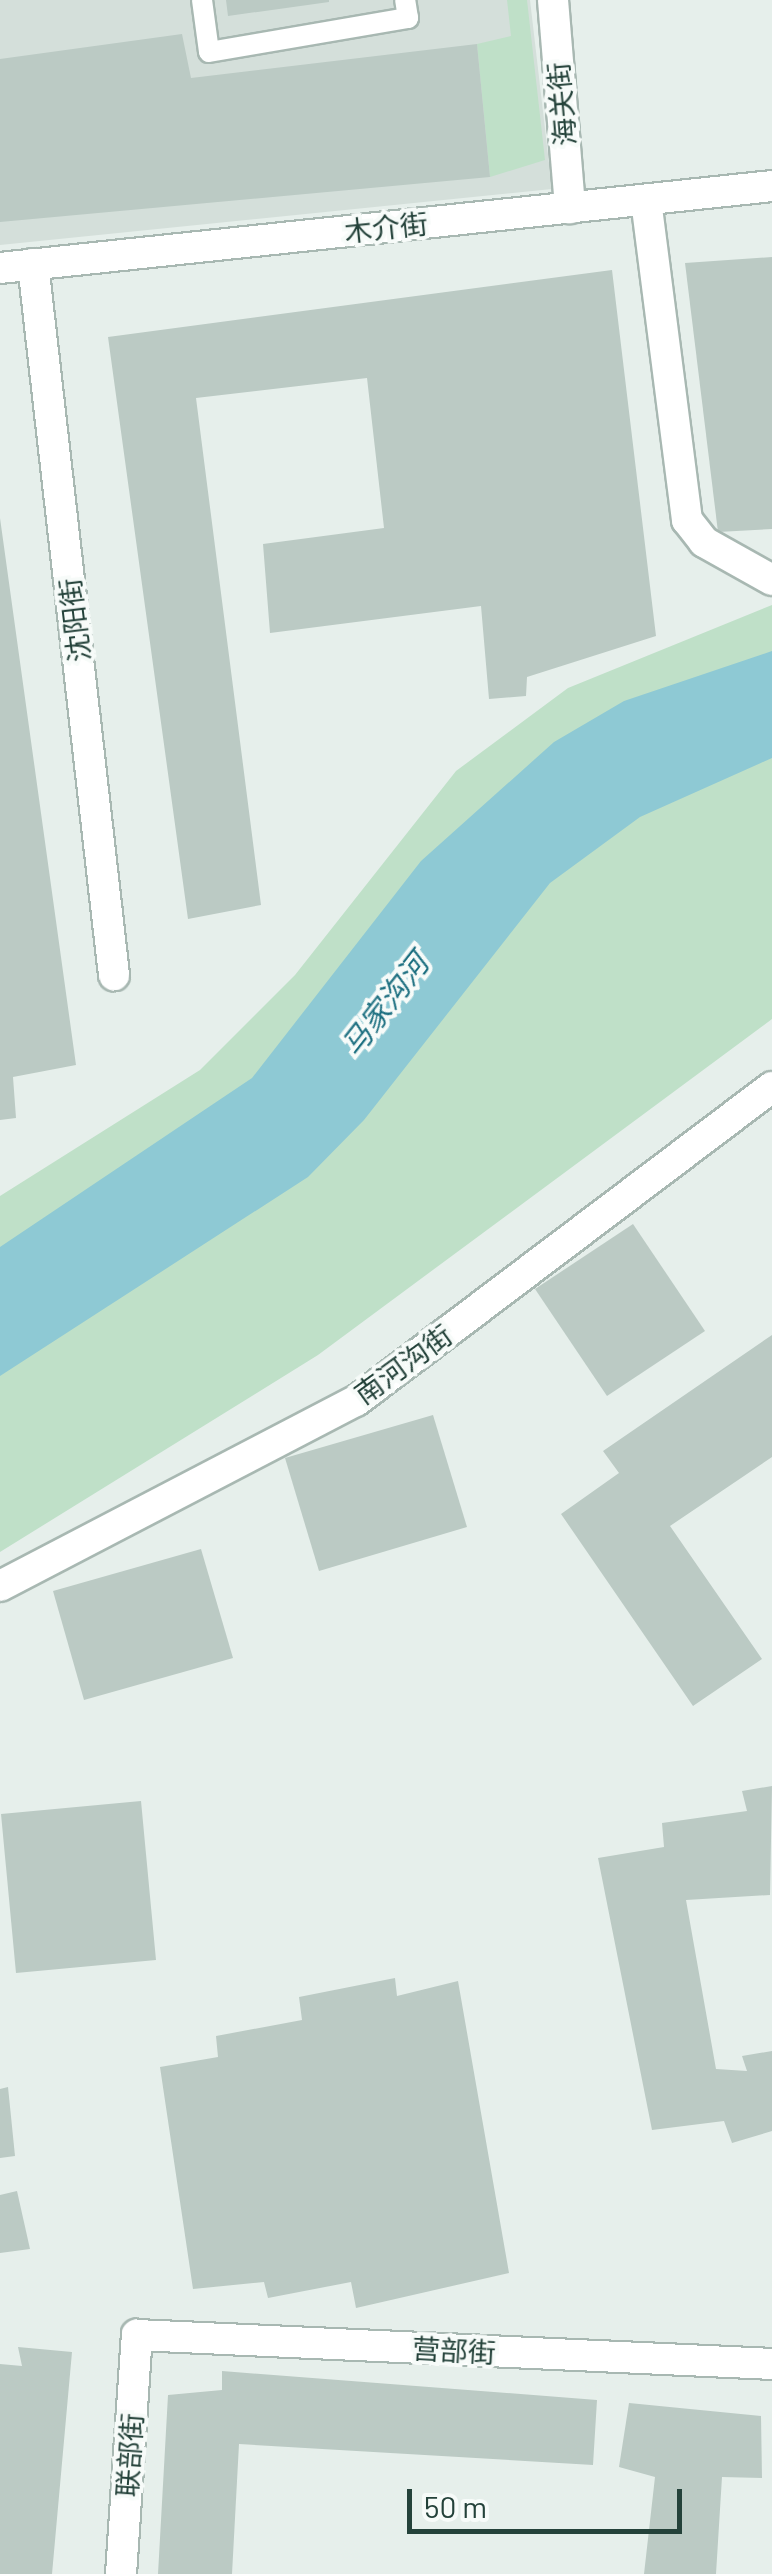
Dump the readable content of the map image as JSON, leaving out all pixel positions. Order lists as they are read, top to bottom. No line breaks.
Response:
{"streets":{"street":["海关街","木介街","沈阳街","南河沟街","营部街","联部街"]},"crossings":[["海关街","木介街"],["木介街","沈阳街"],["营部街","联部街"]],"water":["马家沟河"],"scale_bar":"50 m"}
